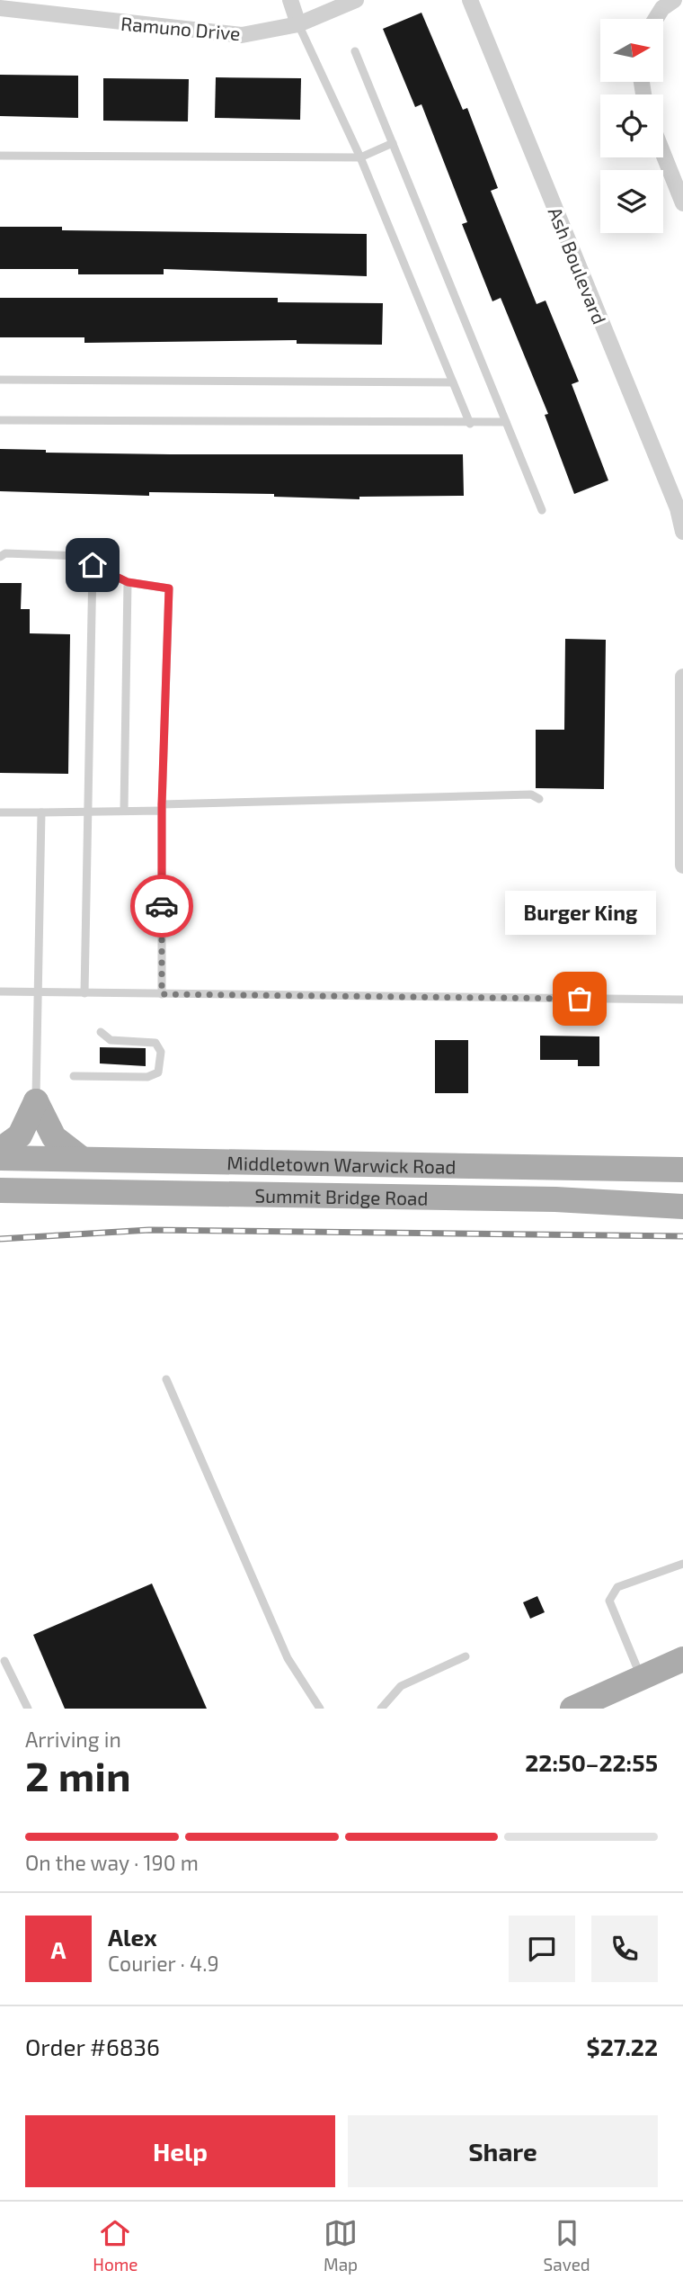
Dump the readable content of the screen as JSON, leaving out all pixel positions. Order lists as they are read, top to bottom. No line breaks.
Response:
{"streets":{"main road":["Middletown Warwick Road","Summit Bridge Road"],"street":["Ramuno Drive","Ash Boulevard"]},"places":["Burger King"],"north":"right","page":{"bubble":"Burger King","heading":["2 min","Arriving in","22:50–22:55"],"panel":["Alex","Courier · 4.9","Order #6836","$27.22"],"bar":"On the way · 190 m","round":"A","buttons":["Help","Share"],"tabs":["Home","Map","Saved"]}}
